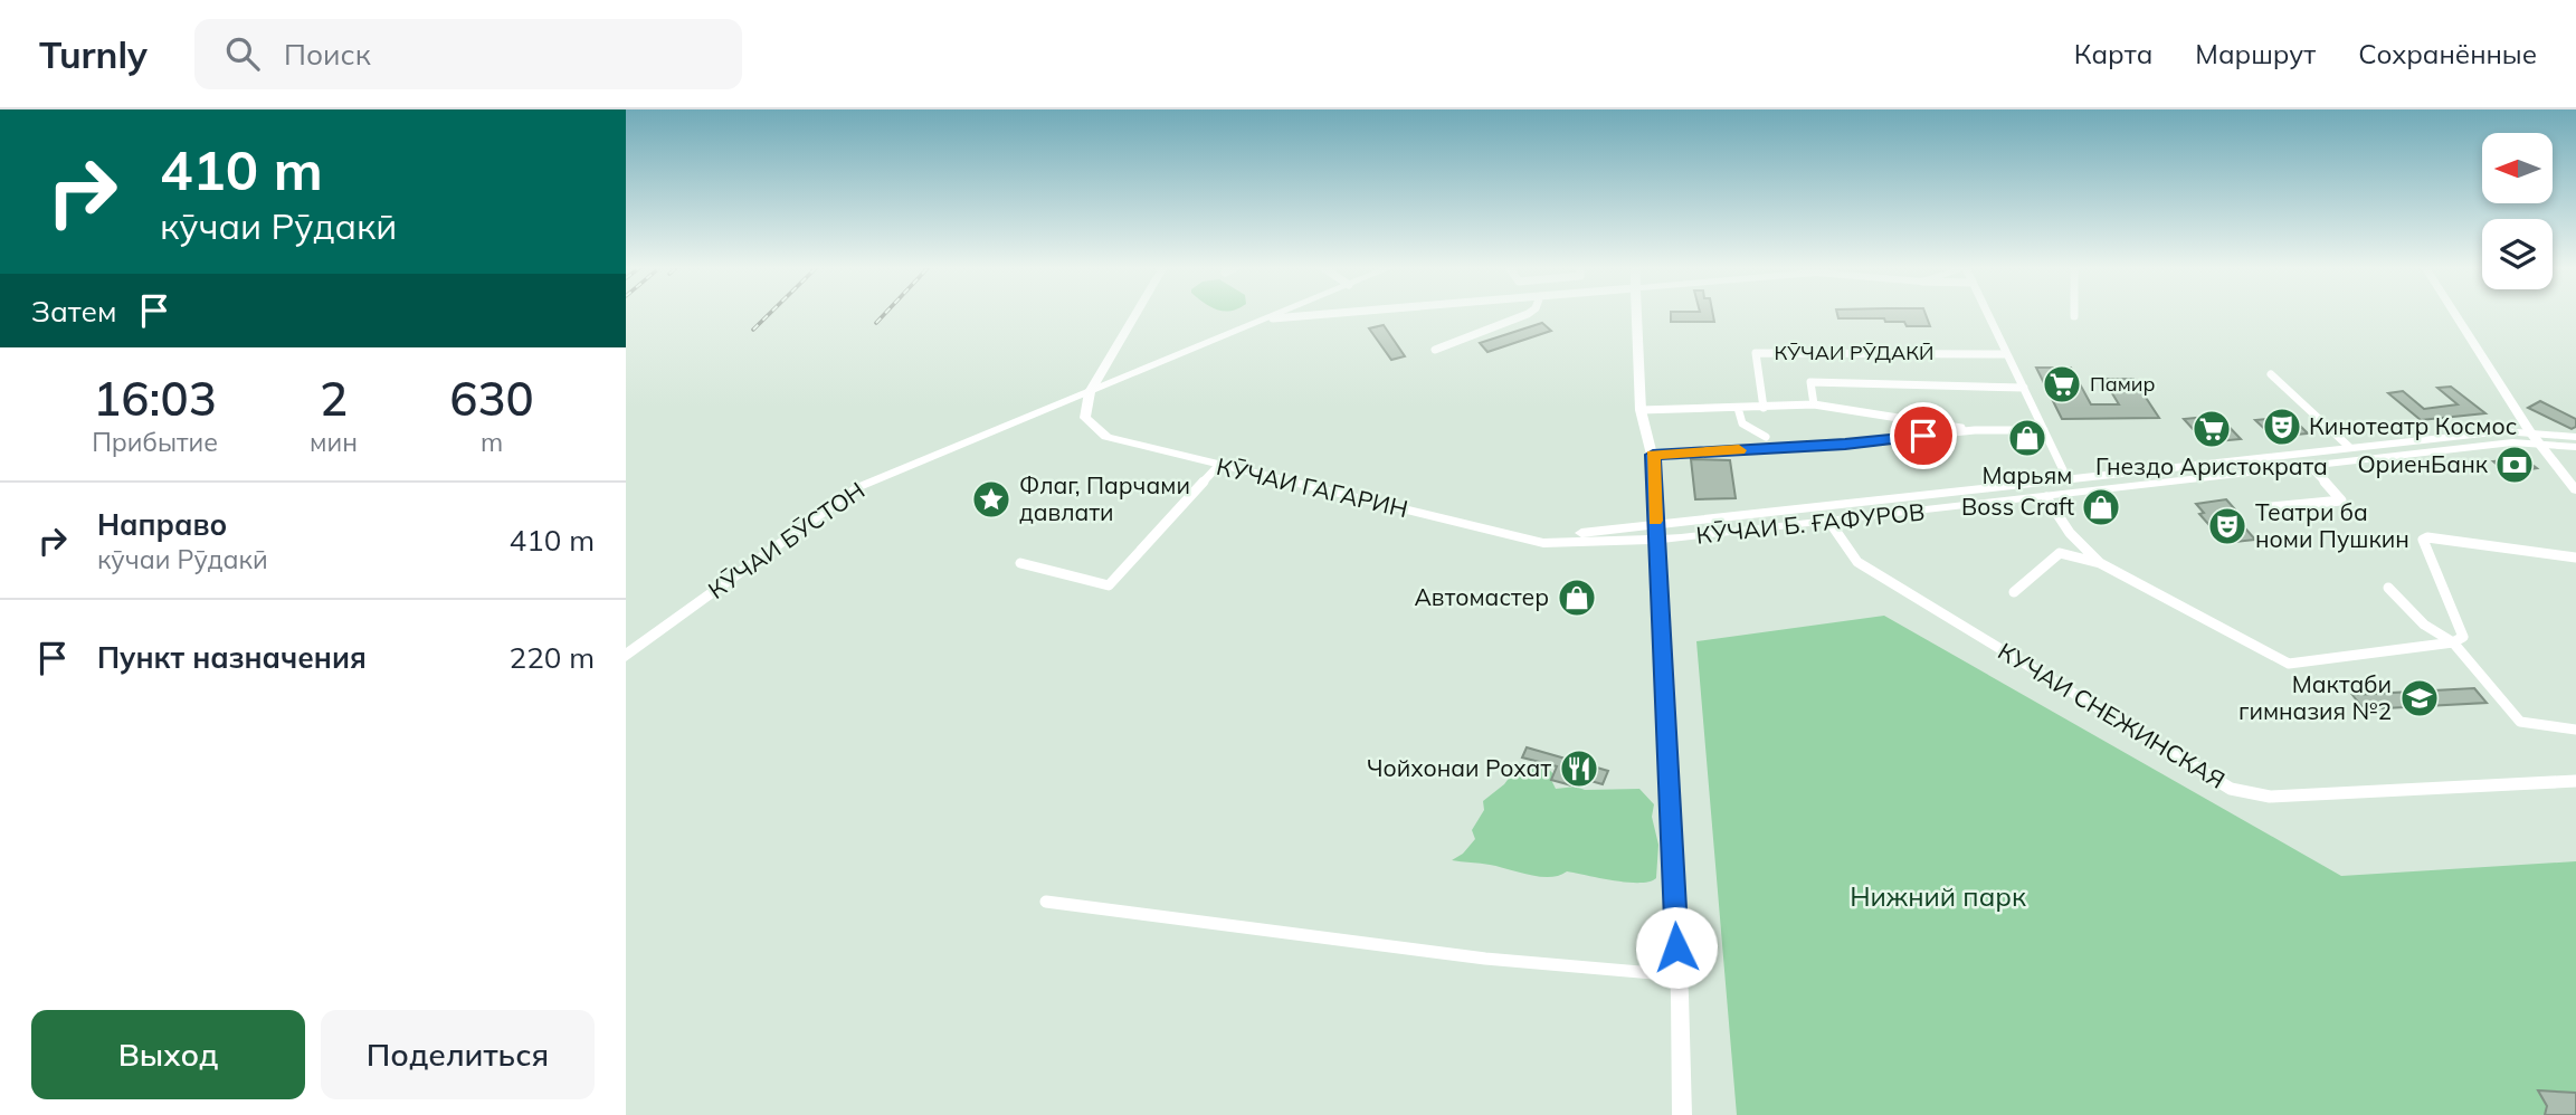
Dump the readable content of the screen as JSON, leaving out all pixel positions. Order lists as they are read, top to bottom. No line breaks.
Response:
{"streets":{"main road":["КӮЧАИ ГАГАРИН","КӮЧАИ Б. ҒАФУРОВ","КӮЧАИ БӮСТОН"],"street":["КӮЧАИ РӮДАКӢ","КУЧАИ СНЕЖИНСКАЯ"]},"crossings":[["КӮЧАИ ГАГАРИН","КӮЧАИ Б. ҒАФУРОВ"],["КӮЧАИ ГАГАРИН","КӮЧАИ БӮСТОН"],["КӮЧАИ Б. ҒАФУРОВ","КУЧАИ СНЕЖИНСКАЯ"]],"parks":["Нижний парк"],"places":{"supermarket":["Памир","Гнездо Аристократа"],"theatre":["Кинотеатр Космос","Театри ба номи Пушкин"],"shop":["Марьям","Boss Craft","Автомастер"],"bank":["ОриенБанк"],"place":["Флаг, Парчами давлати"],"school or university":["Мактаби гимназия №2"],"restaurant":["Чойхонаи Рохат"]},"north":"left","page":{"header":"Turnly","search":"Поиск","nav":["Карта","Маршрут","Сохранённые"],"turn":["410 m","кӯчаи Рӯдакӣ"],"then":"Затем","eta":["16:03","Прибытие","2","мин","630","m"],"list":[{"name":"Направо","note":"кӯчаи Рӯдакӣ","value":"410 m"},{"name":"Пункт назначения","value":"220 m"}],"buttons":["Выход","Поделиться"]}}
